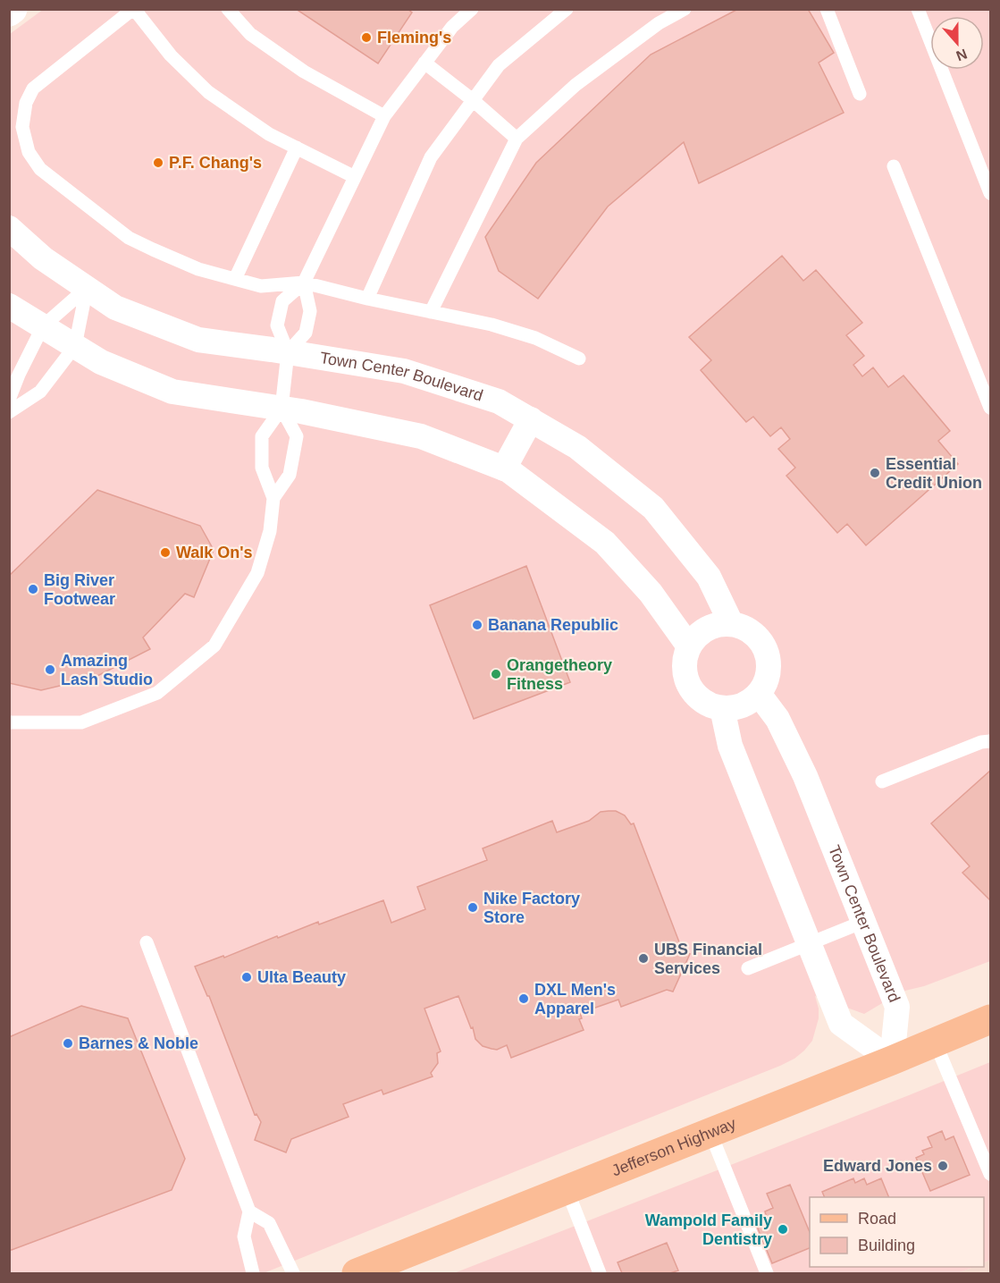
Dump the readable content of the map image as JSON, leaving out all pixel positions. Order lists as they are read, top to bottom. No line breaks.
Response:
{"streets":{"main road":["Jefferson Highway"],"street":["Town Center Boulevard"]},"crossings":[["Town Center Boulevard","Jefferson Highway"]],"places":["Fleming's","P.F. Chang's","Essential Credit Union","Walk On's","Big River Footwear","Banana Republic","Amazing Lash Studio","Orangetheory Fitness","Nike Factory Store","UBS Financial Services","Ulta Beauty","DXL Men's Apparel","Barnes & Noble","Edward Jones","Wampold Family Dentistry"],"legend":["Road","Building"],"north":"bottom"}
